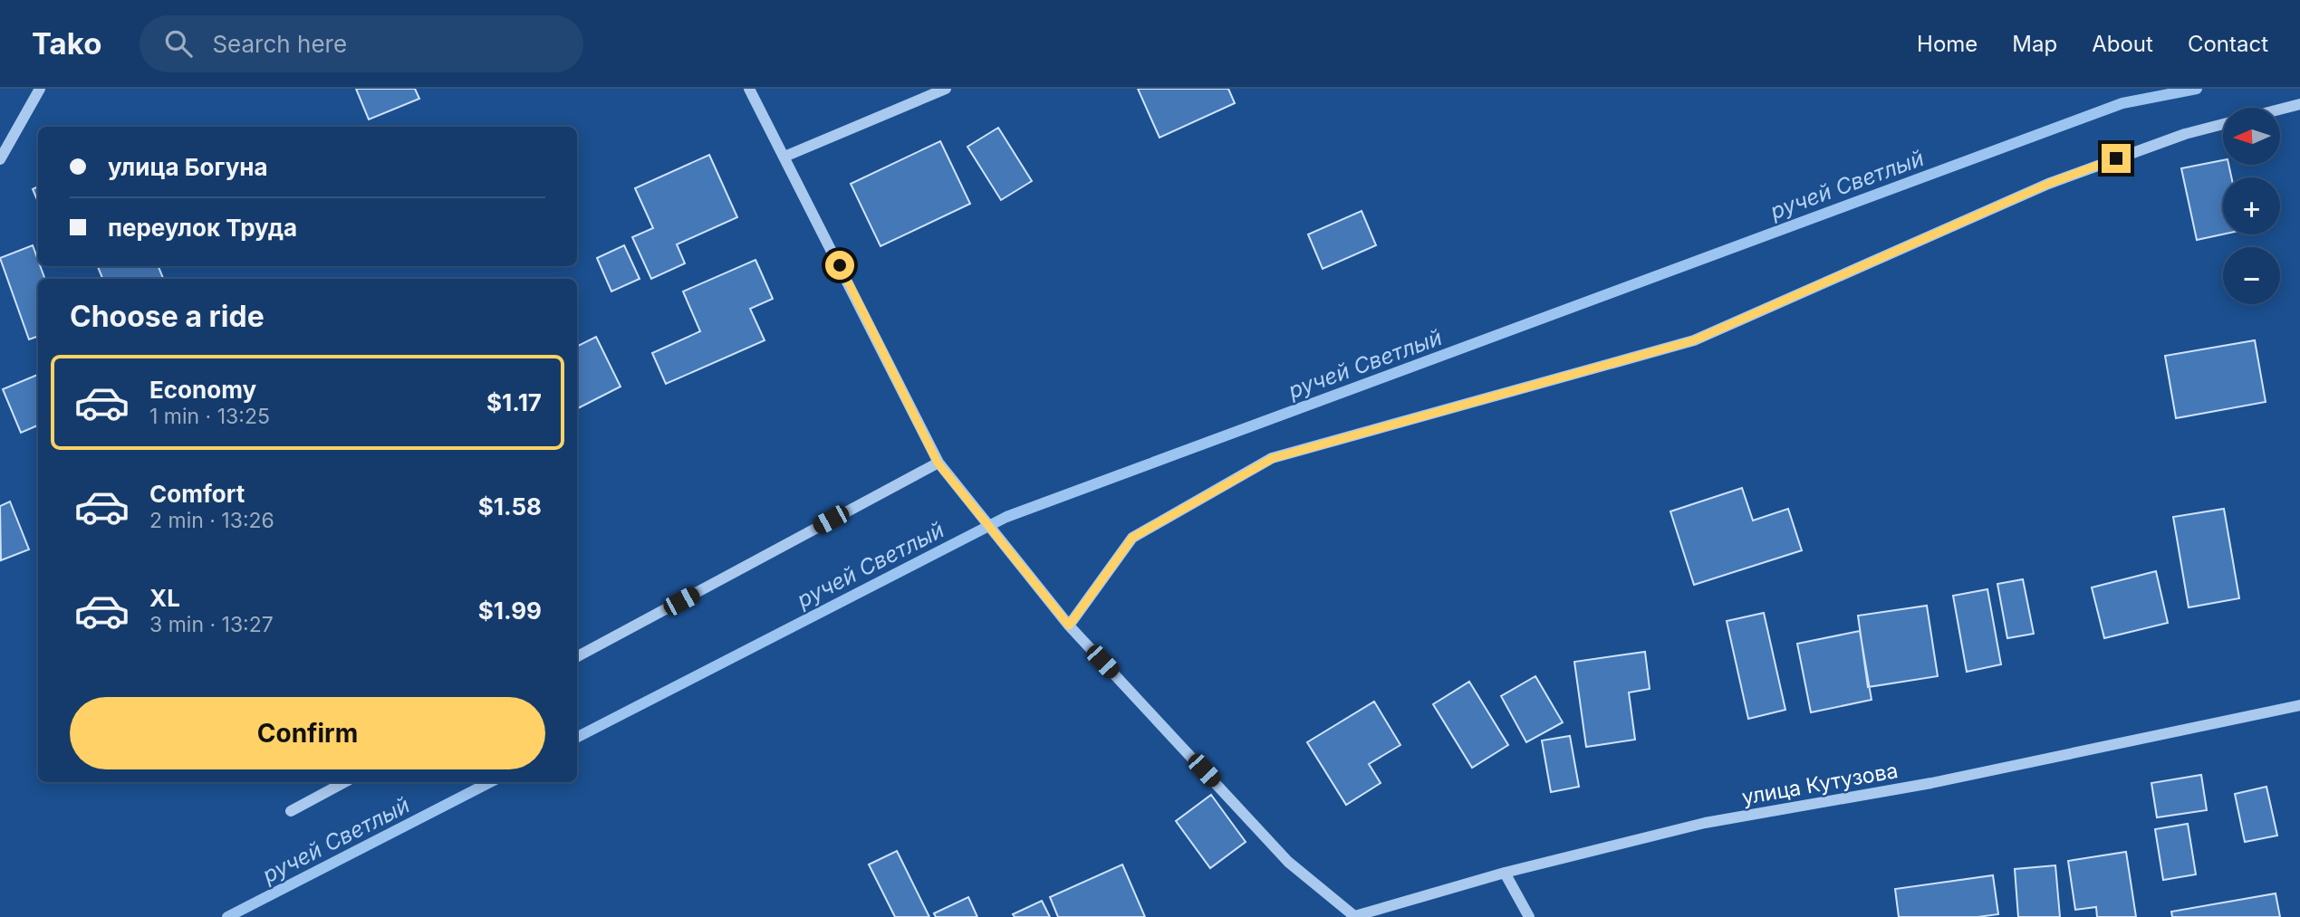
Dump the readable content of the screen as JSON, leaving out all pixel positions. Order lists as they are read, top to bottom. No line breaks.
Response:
{"streets":{"street":["улица Кутузова"]},"water":["ручей Светлый"],"north":"left","page":{"header":"Tako","search":"Search here","nav":["Home","Map","About","Contact"],"map_buttons":["+","−"],"banner":["улица Богуна","переулок Труда"],"heading":"Choose a ride","list":[{"name":"Economy","note":"1 min · 13:25","value":"$1.17"},{"name":"Comfort","note":"2 min · 13:26","value":"$1.58"},{"name":"XL","note":"3 min · 13:27","value":"$1.99"}],"buttons":"Confirm"}}
